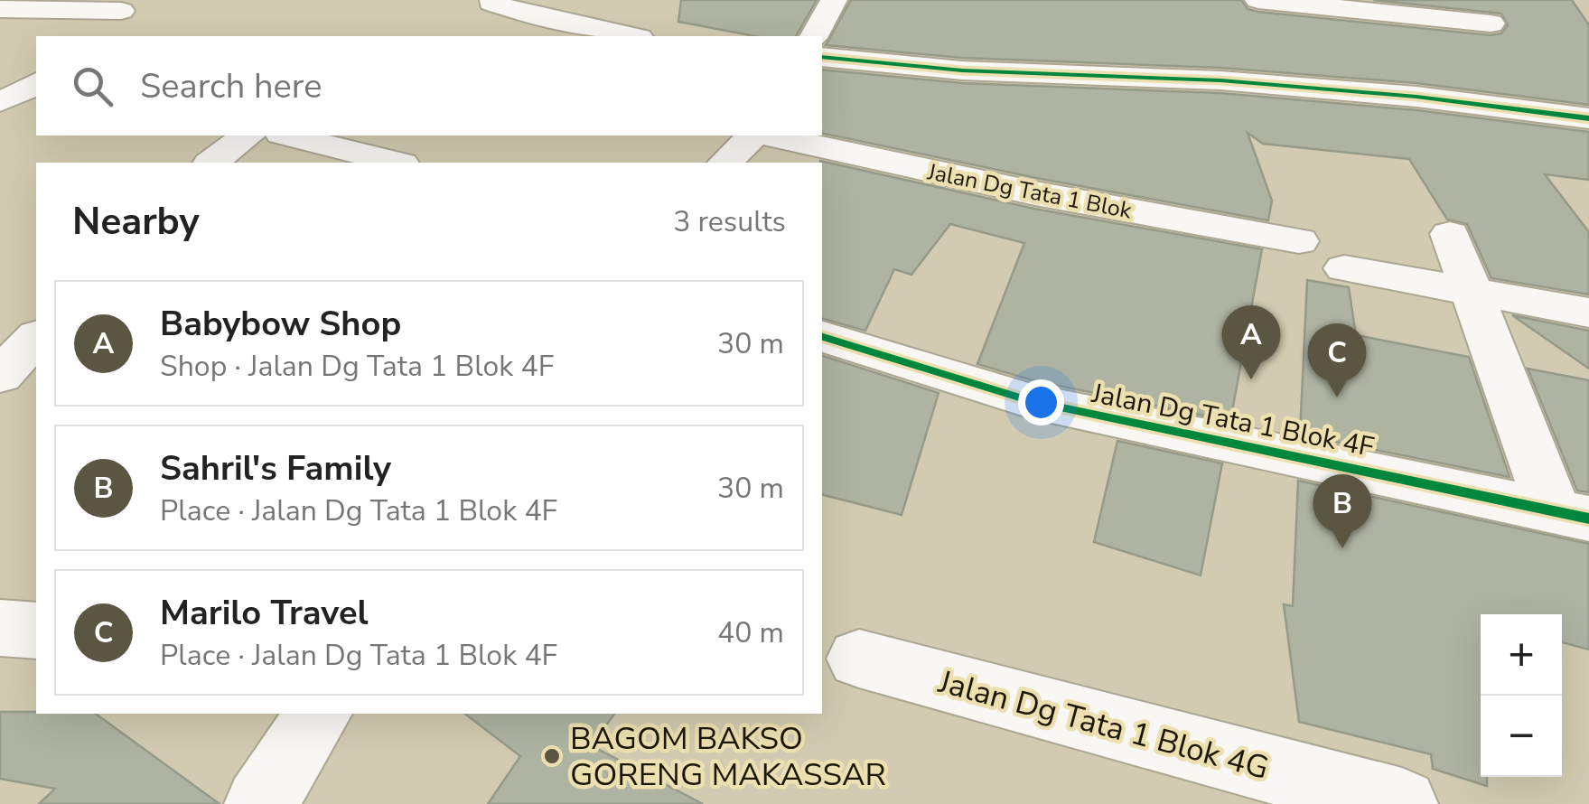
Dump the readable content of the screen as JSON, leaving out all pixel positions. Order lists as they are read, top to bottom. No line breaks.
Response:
{"streets":{"street":["Jalan Dg Tata 1 Blok","Jalan Dg Tata 1 Blok 4F","Jalan Dg Tata 1 Blok 4G"]},"places":["BAGOM BAKSO GORENG MAKASSAR"],"page":{"search":"Search here","heading":["Nearby","3 results"],"list":[{"mark":"A","name":"Babybow Shop","note":"Shop · Jalan Dg Tata 1 Blok 4F","value":"30 m"},{"mark":"B","name":"Sahril's Family","note":"Place · Jalan Dg Tata 1 Blok 4F","value":"30 m"},{"mark":"C","name":"Marilo Travel","note":"Place · Jalan Dg Tata 1 Blok 4F","value":"40 m"}],"pins":["A","C","B"],"map_buttons":["+","−"]}}
